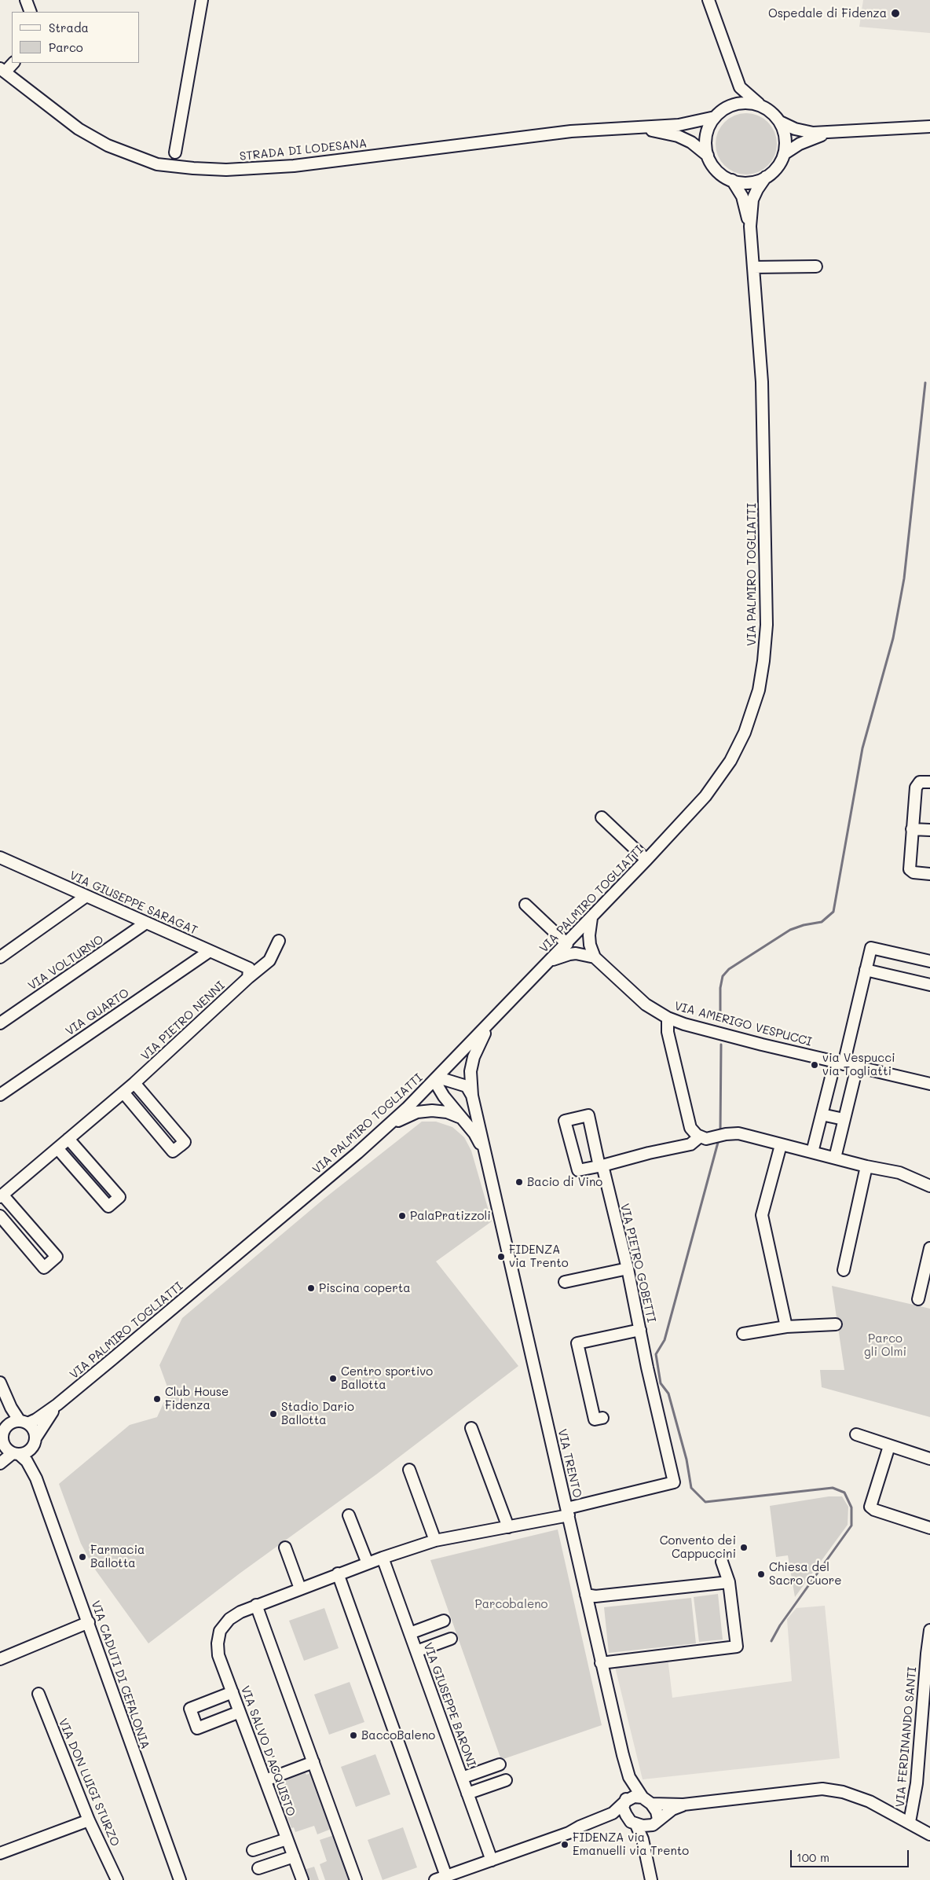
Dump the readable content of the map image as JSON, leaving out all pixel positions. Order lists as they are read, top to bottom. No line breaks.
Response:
{"streets":{"street":["STRADA DI LODESANA","VIA PALMIRO TOGLIATTI","VIA GIUSEPPE SARAGAT","VIA VOLTURNO","VIA QUARTO","VIA PIETRO NENNI","VIA AMERIGO VESPUCCI","VIA PIETRO GOBETTI","VIA TRENTO","VIA CADUTI DI CEFALONIA","VIA GIUSEPPE BARONI","VIA FERDINANDO SANTI","VIA SALVO D'ACQUISTO","VIA DON LUIGI STURZO"]},"crossings":[["VIA PALMIRO TOGLIATTI","VIA AMERIGO VESPUCCI"],["VIA PALMIRO TOGLIATTI","VIA TRENTO"],["VIA PALMIRO TOGLIATTI","VIA CADUTI DI CEFALONIA"],["VIA GIUSEPPE SARAGAT","VIA VOLTURNO"],["VIA GIUSEPPE SARAGAT","VIA QUARTO"],["VIA GIUSEPPE SARAGAT","VIA PIETRO NENNI"],["VIA PIETRO GOBETTI","VIA TRENTO"],["VIA PIETRO GOBETTI","VIA GIUSEPPE BARONI"],["VIA PIETRO GOBETTI","VIA SALVO D'ACQUISTO"]],"parks":["Parco gli Olmi","Parcobaleno"],"places":["Ospedale di Fidenza","via Vespucci via Togliatti","Bacio di Vino","PalaPratizzoli","FIDENZA via Trento","Piscina coperta","Centro sportivo Ballotta","Club House Fidenza","Stadio Dario Ballotta","Convento dei Cappuccini","Farmacia Ballotta","Chiesa del Sacro Cuore","BaccoBaleno","FIDENZA via Emanuelli via Trento"],"legend":["Strada","Parco"],"scale_bar":"100 m"}
